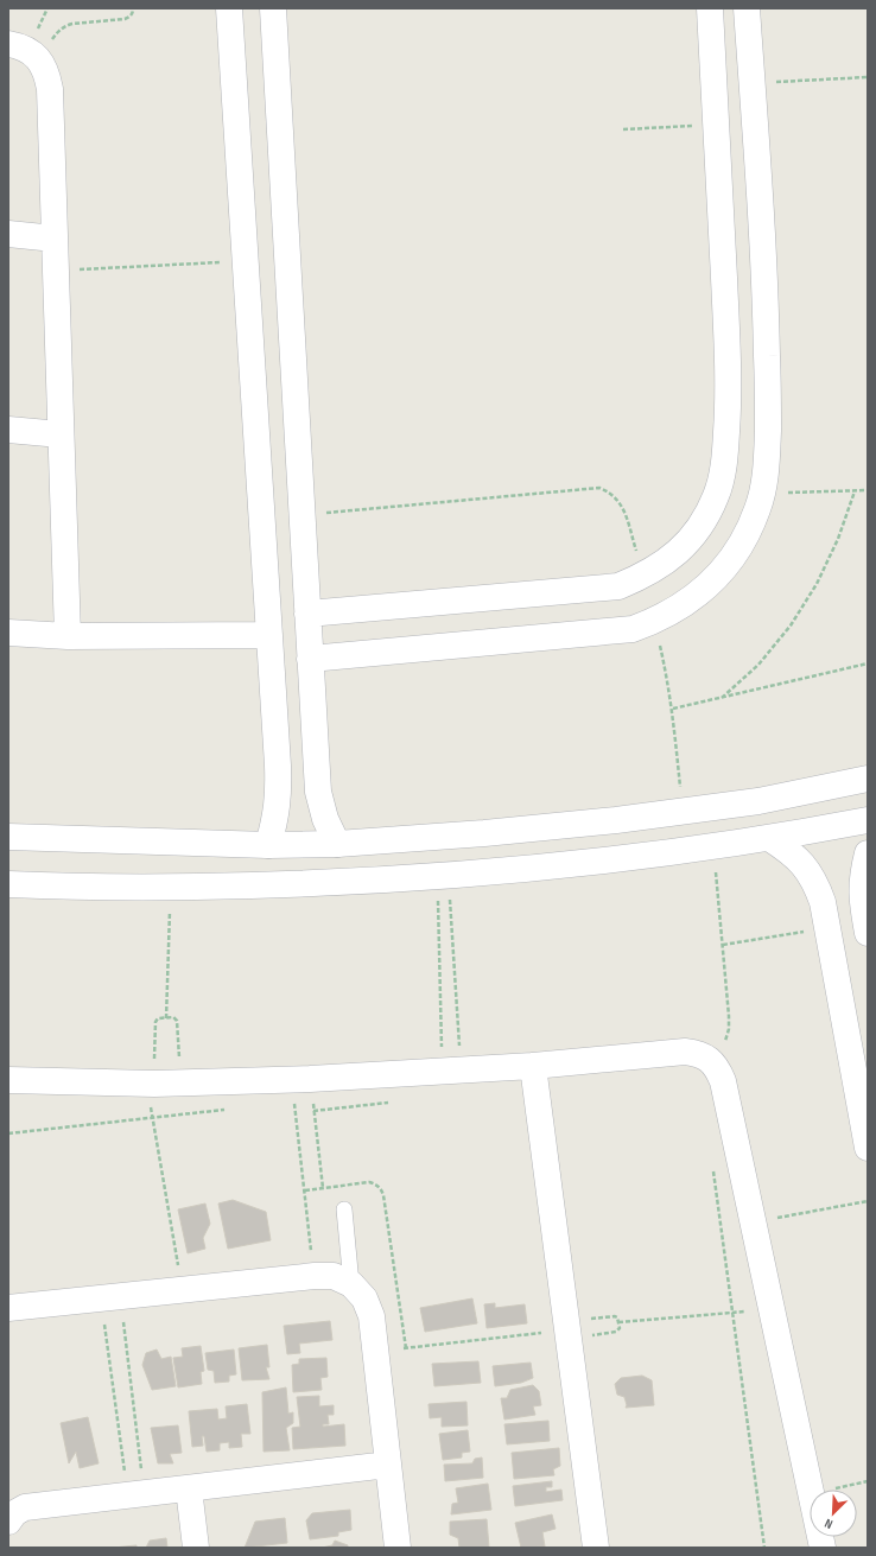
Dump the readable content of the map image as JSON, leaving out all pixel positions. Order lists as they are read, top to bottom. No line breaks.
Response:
{"north":"bottom left"}
